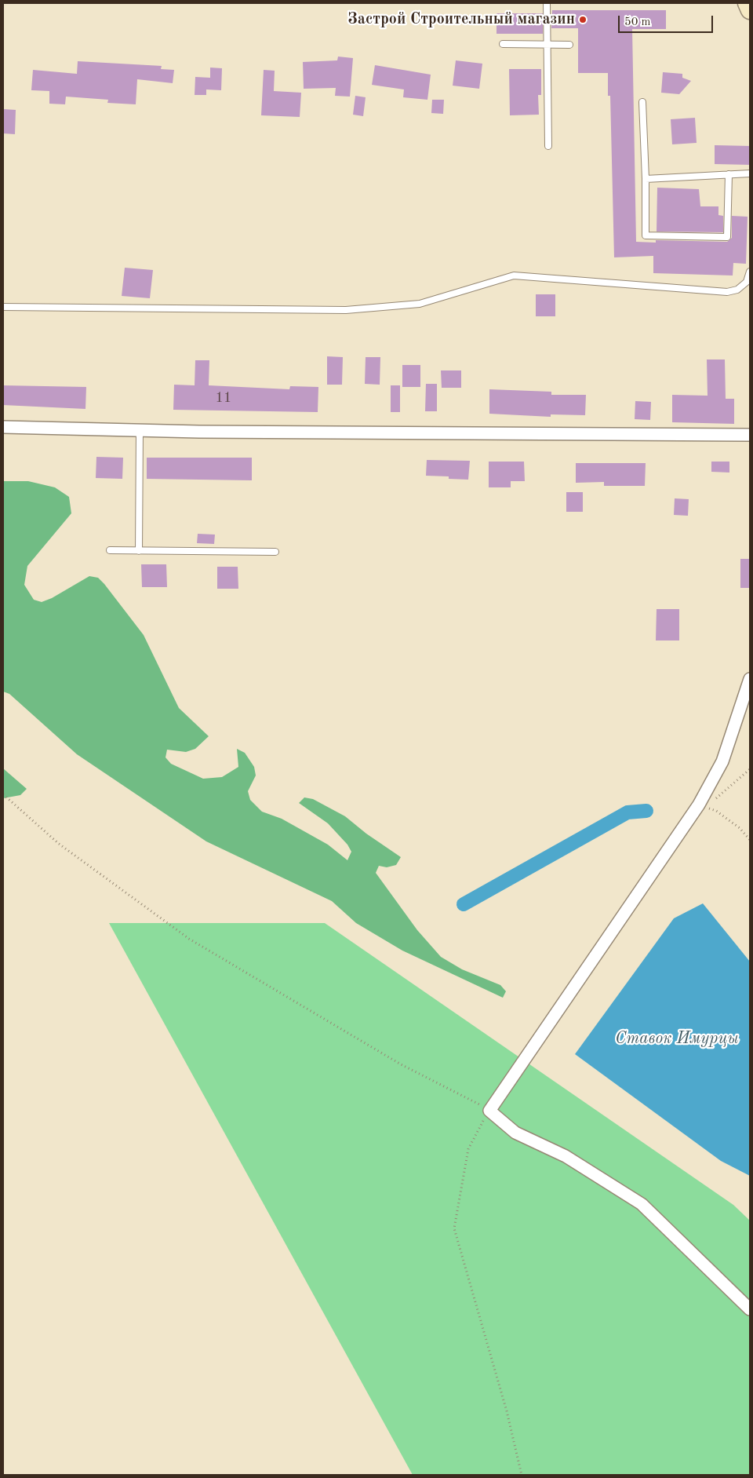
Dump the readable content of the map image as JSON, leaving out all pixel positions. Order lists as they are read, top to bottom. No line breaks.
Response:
{"water":["Ставок Имурцы"],"places":["Застрой Строительный магазин"],"house_numbers":["11"],"scale_bar":"50 m"}
